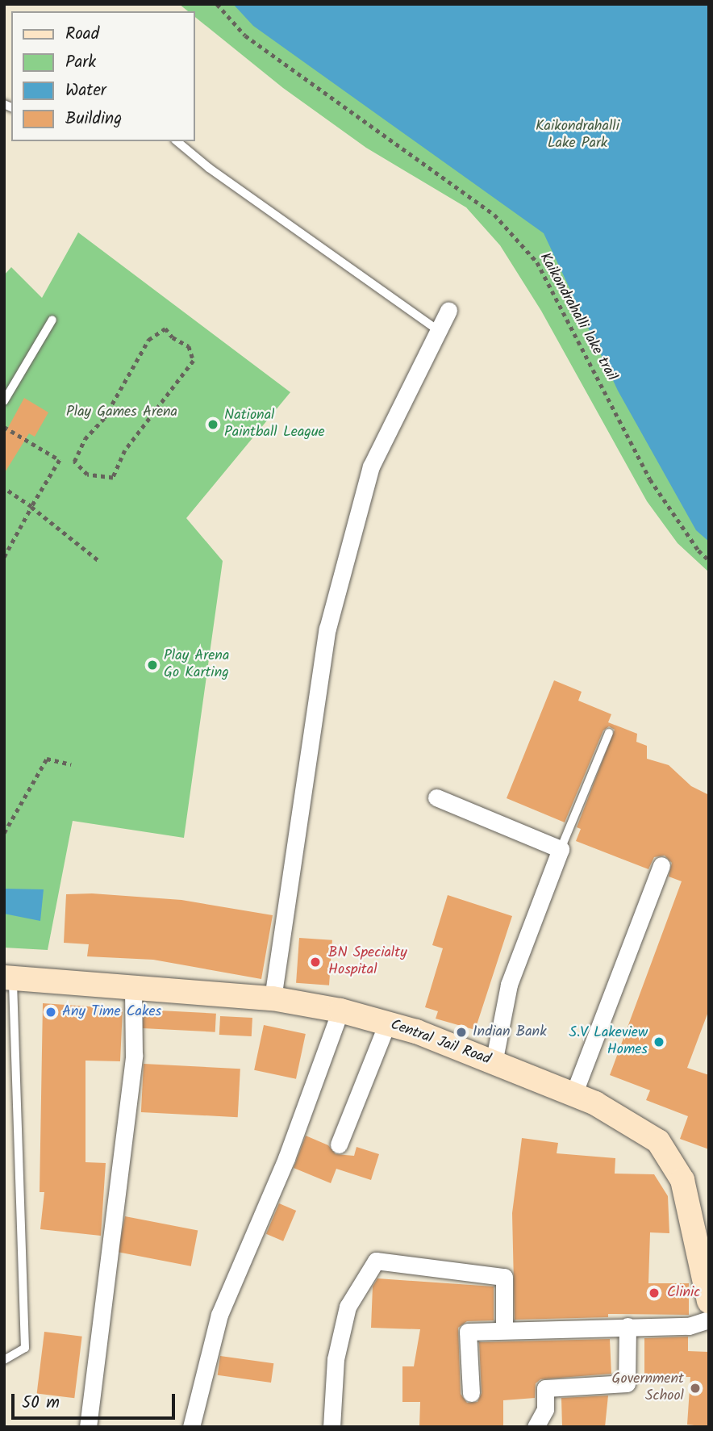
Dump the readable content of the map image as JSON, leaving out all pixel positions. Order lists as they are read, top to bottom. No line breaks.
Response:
{"streets":{"main road":["Central Jail Road"],"path":["Kaikondrahalli lake trail"]},"parks":["Kaikondrahalli Lake Park","Play Games Arena"],"places":["National Paintball League","Play Arena Go Karting","BN Specialty Hospital","Any Time Cakes","Indian Bank","S.V Lakeview Homes","Clinic","Government School"],"legend":["Road","Park","Water","Building"],"scale_bar":"50 m"}
